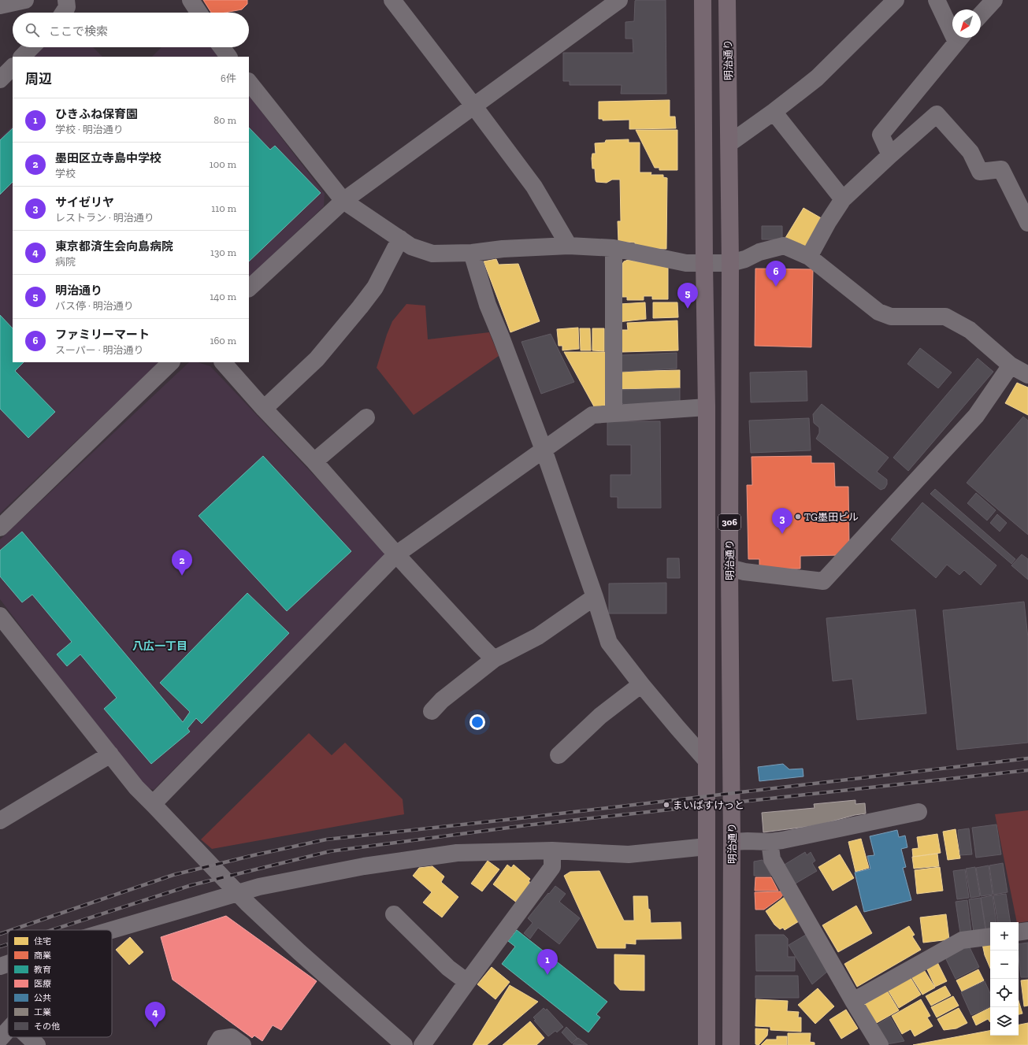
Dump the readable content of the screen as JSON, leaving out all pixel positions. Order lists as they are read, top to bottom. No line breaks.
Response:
{"streets":{"main road":["明治通り","306"]},"districts":["八広一丁目"],"places":["TG墨田ビル","まいばすけっと"],"legend":["住宅","商業","教育","医療","公共","工業","その他"],"north":"bottom left","page":{"search":"ここで検索","heading":["周辺","6件"],"list":[{"mark":"1","name":"ひきふね保育園","note":"学校 · 明治通り","value":"80 m"},{"mark":"2","name":"墨田区立寺島中学校","note":"学校","value":"100 m"},{"mark":"3","name":"サイゼリヤ","note":"レストラン · 明治通り","value":"110 m"},{"mark":"4","name":"東京都済生会向島病院","note":"病院","value":"130 m"},{"mark":"5","name":"明治通り","note":"バス停 · 明治通り","value":"140 m"},{"mark":"6","name":"ファミリーマート","note":"スーパー · 明治通り","value":"160 m"}],"pins":["6","5","3","2","1","4"],"map_buttons":["+","−"]}}
